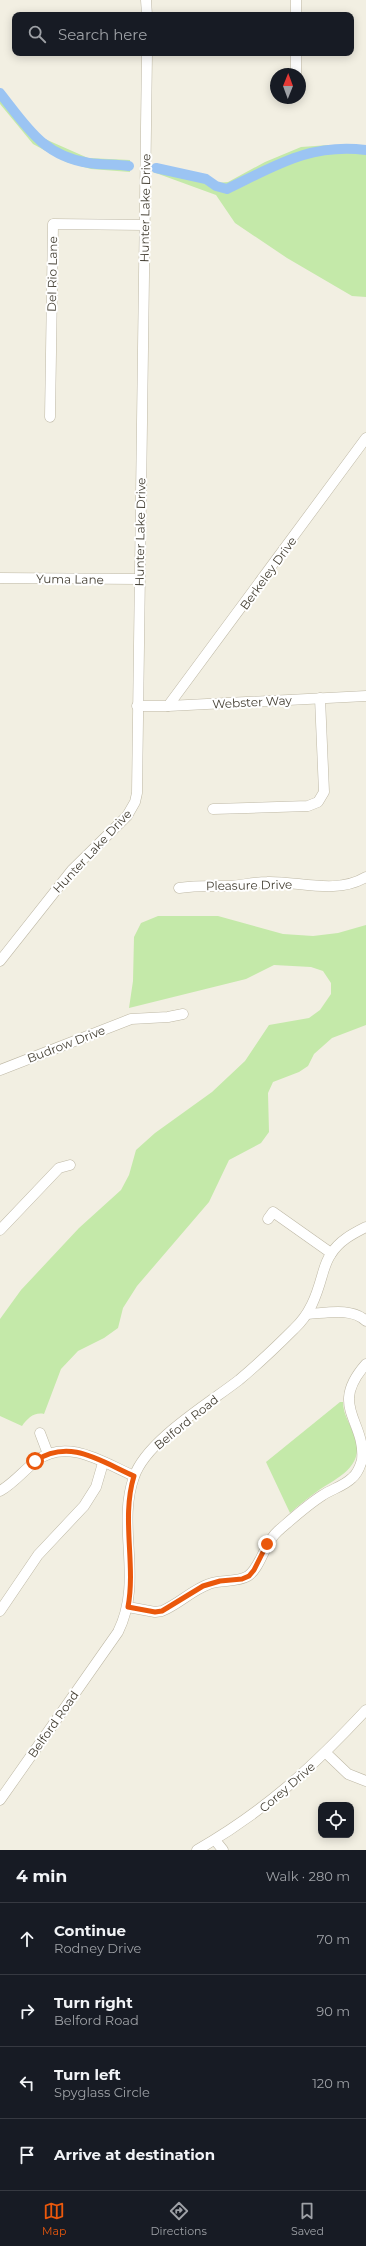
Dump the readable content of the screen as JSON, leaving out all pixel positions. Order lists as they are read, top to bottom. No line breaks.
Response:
{"streets":{"street":["Hunter Lake Drive","Del Rio Lane","Berkeley Drive","Yuma Lane","Webster Way","Pleasure Drive","Budrow Drive","Belford Road","Corey Drive"]},"crossings":[["Hunter Lake Drive","Del Rio Lane"],["Hunter Lake Drive","Yuma Lane"],["Hunter Lake Drive","Webster Way"],["Berkeley Drive","Webster Way"]],"north":"top","page":{"search":"Search here","heading":["4 min","Walk · 280 m"],"list":[["Continue","Rodney Drive","70 m"],["Turn right","Belford Road","90 m"],["Turn left","Spyglass Circle","120 m"],"Arrive at destination"],"nav":["Map","Directions","Saved"]}}
